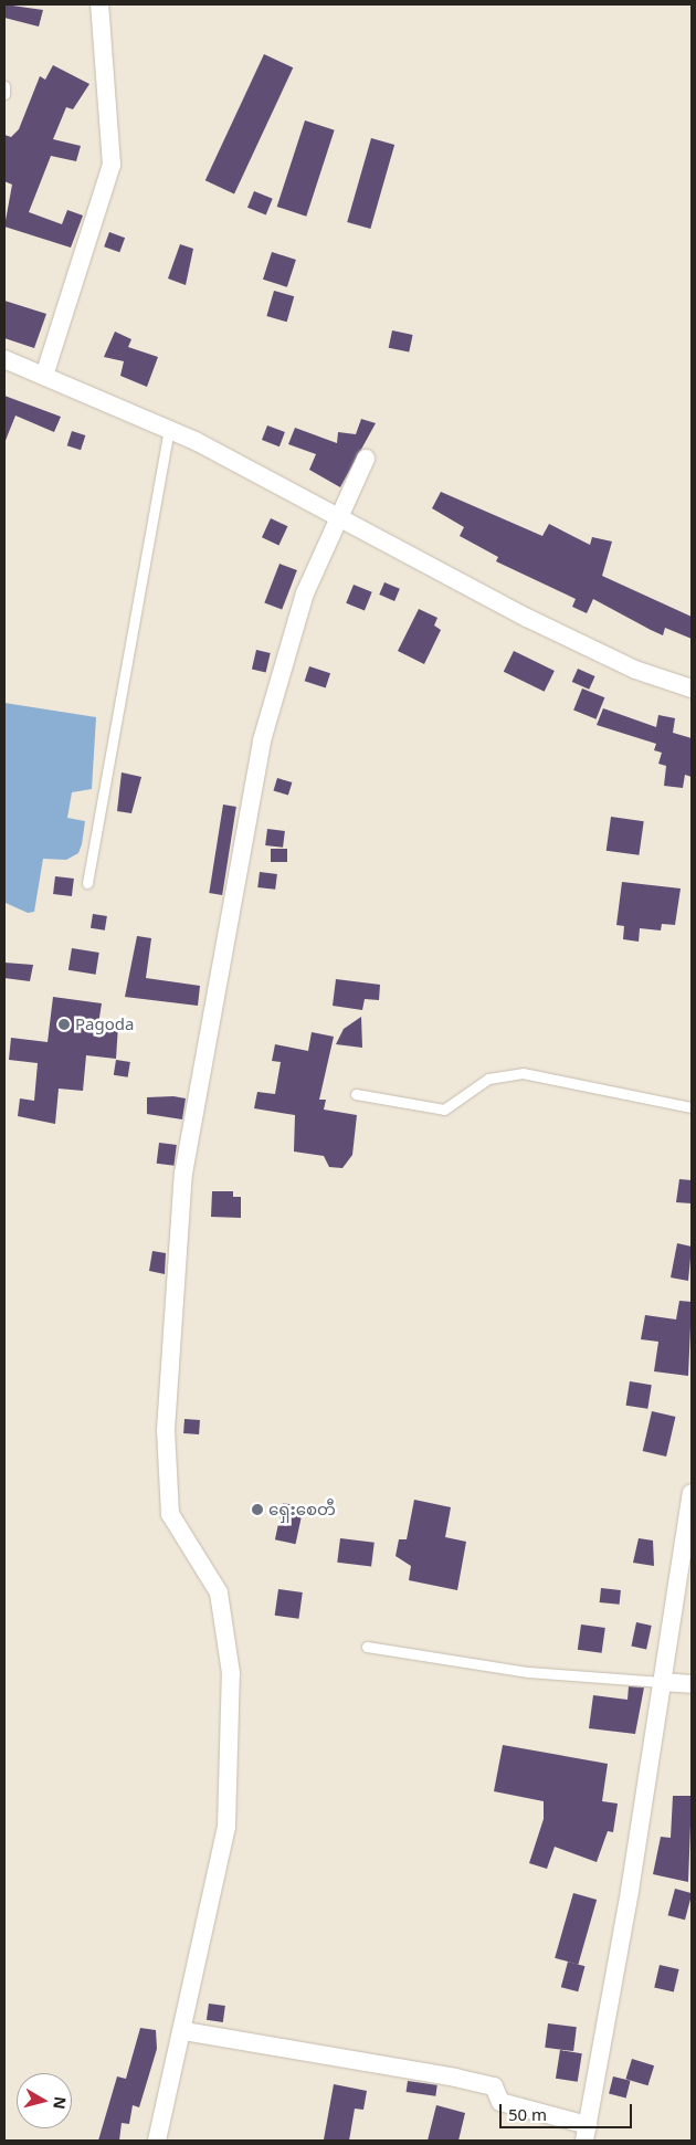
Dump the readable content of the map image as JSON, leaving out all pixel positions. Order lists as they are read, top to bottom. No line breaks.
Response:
{"places":["Pagoda","ရှေးစေတီ"],"scale_bar":"50 m","north":"right"}
